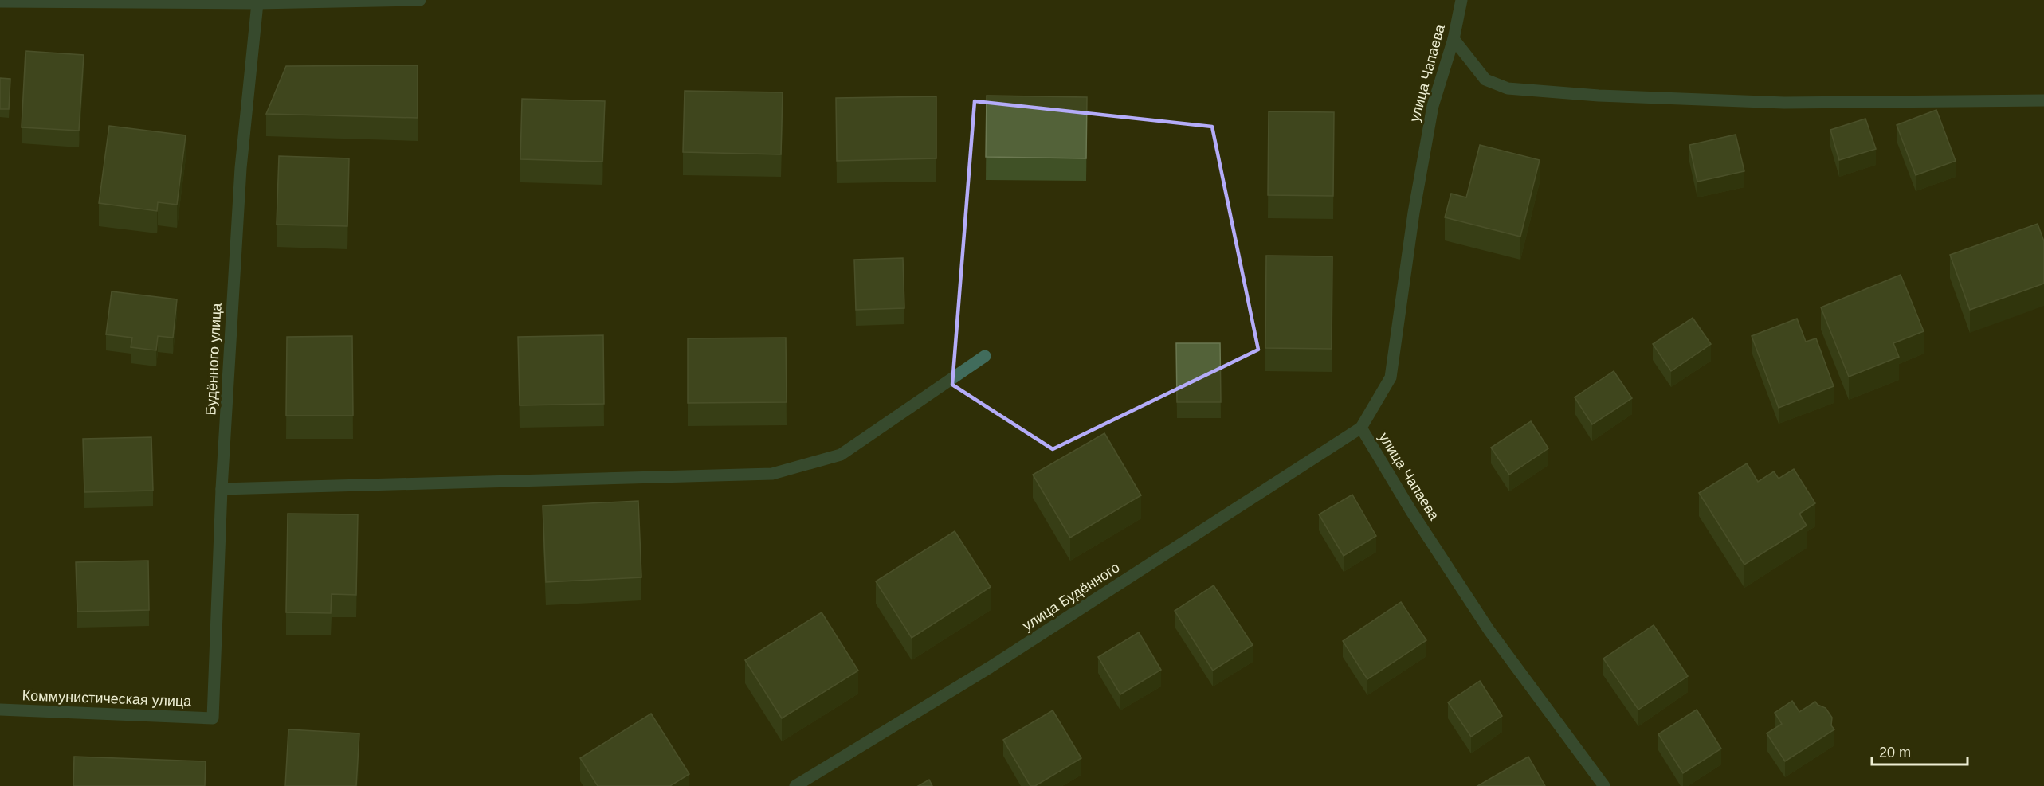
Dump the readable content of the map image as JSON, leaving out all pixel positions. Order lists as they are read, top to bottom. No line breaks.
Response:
{"streets":{"street":["улица Чапаева","Будённого улица","улица Будённого","Коммунистическая улица"]},"crossings":[["улица Чапаева","улица Будённого"],["Будённого улица","Коммунистическая улица"]],"scale_bar":"20 m"}
